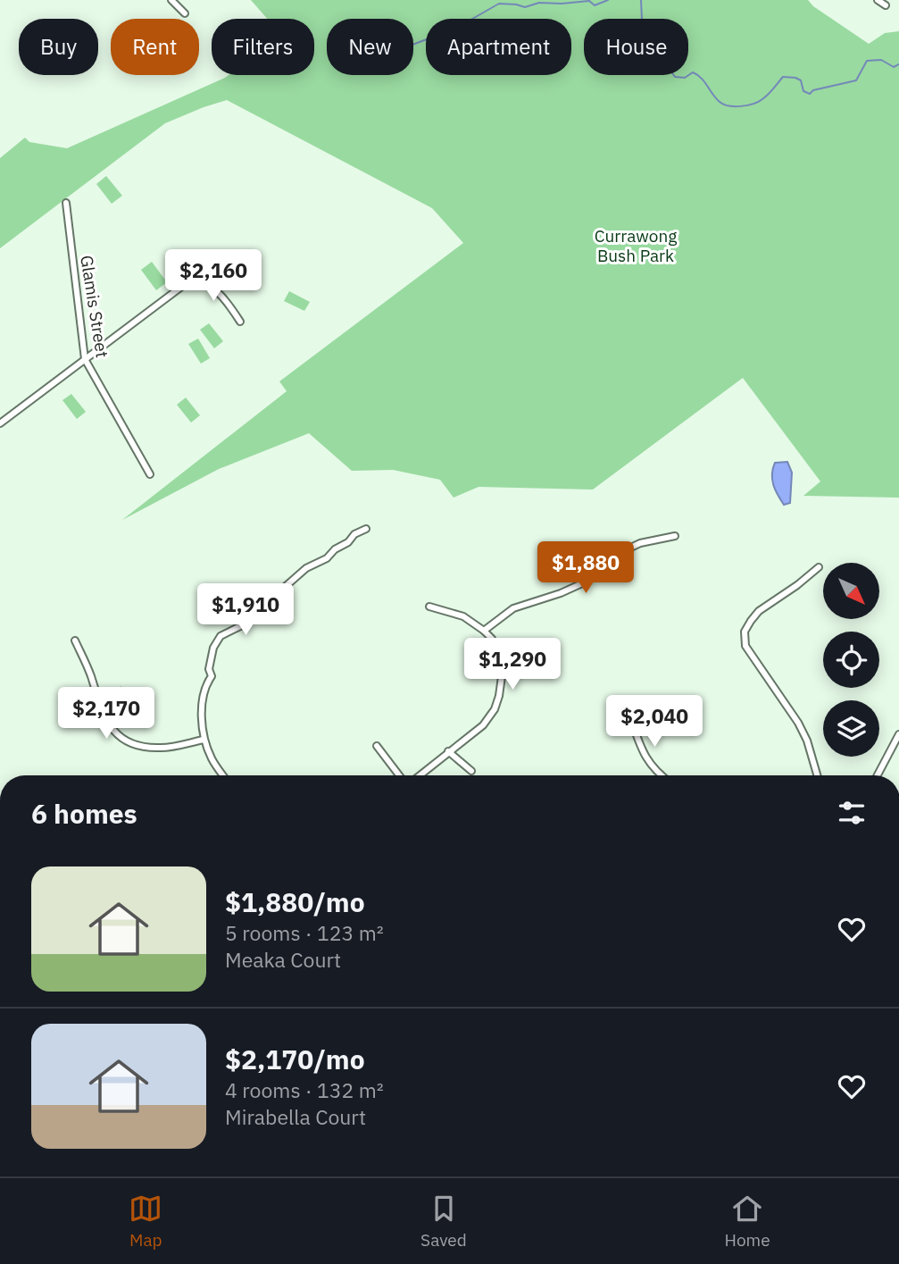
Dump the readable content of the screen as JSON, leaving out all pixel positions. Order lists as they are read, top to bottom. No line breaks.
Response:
{"streets":{"street":["Glamis Street"]},"parks":["Currawong Bush Park"],"north":"bottom right","page":{"chip":["Buy","Rent","Filters","New","Apartment","House"],"price":["$2,160","$1,880","$1,910","$1,290","$2,170","$2,040"],"heading":"6 homes","list":[{"name":"$1,880/mo","note":"5 rooms · 123 m² · Meaka Court"},{"name":"$2,170/mo","note":"4 rooms · 132 m² · Mirabella Court"}],"tabs":["Map","Saved","Home"]}}
